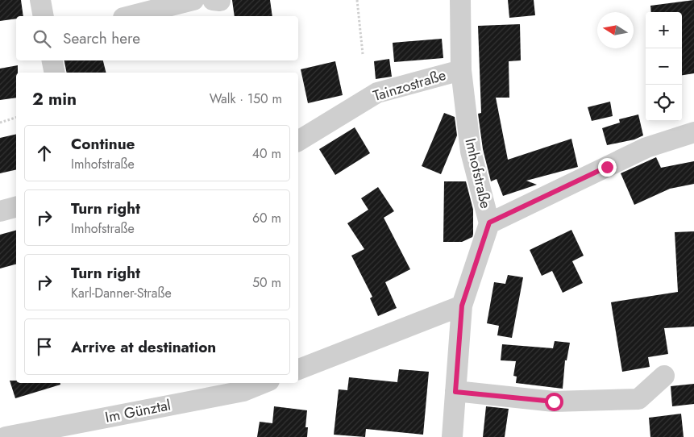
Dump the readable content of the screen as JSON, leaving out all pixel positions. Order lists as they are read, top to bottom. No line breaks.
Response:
{"streets":{"street":["Tainzostraße","Imhofstraße","Im Günztal"]},"crossings":[["Tainzostraße","Imhofstraße"]],"north":"left","page":{"map_buttons":["+","−"],"search":"Search here","heading":["2 min","Walk · 150 m"],"list":[["Continue","Imhofstraße","40 m"],["Turn right","Imhofstraße","60 m"],["Turn right","Karl-Danner-Straße","50 m"],"Arrive at destination"]}}
